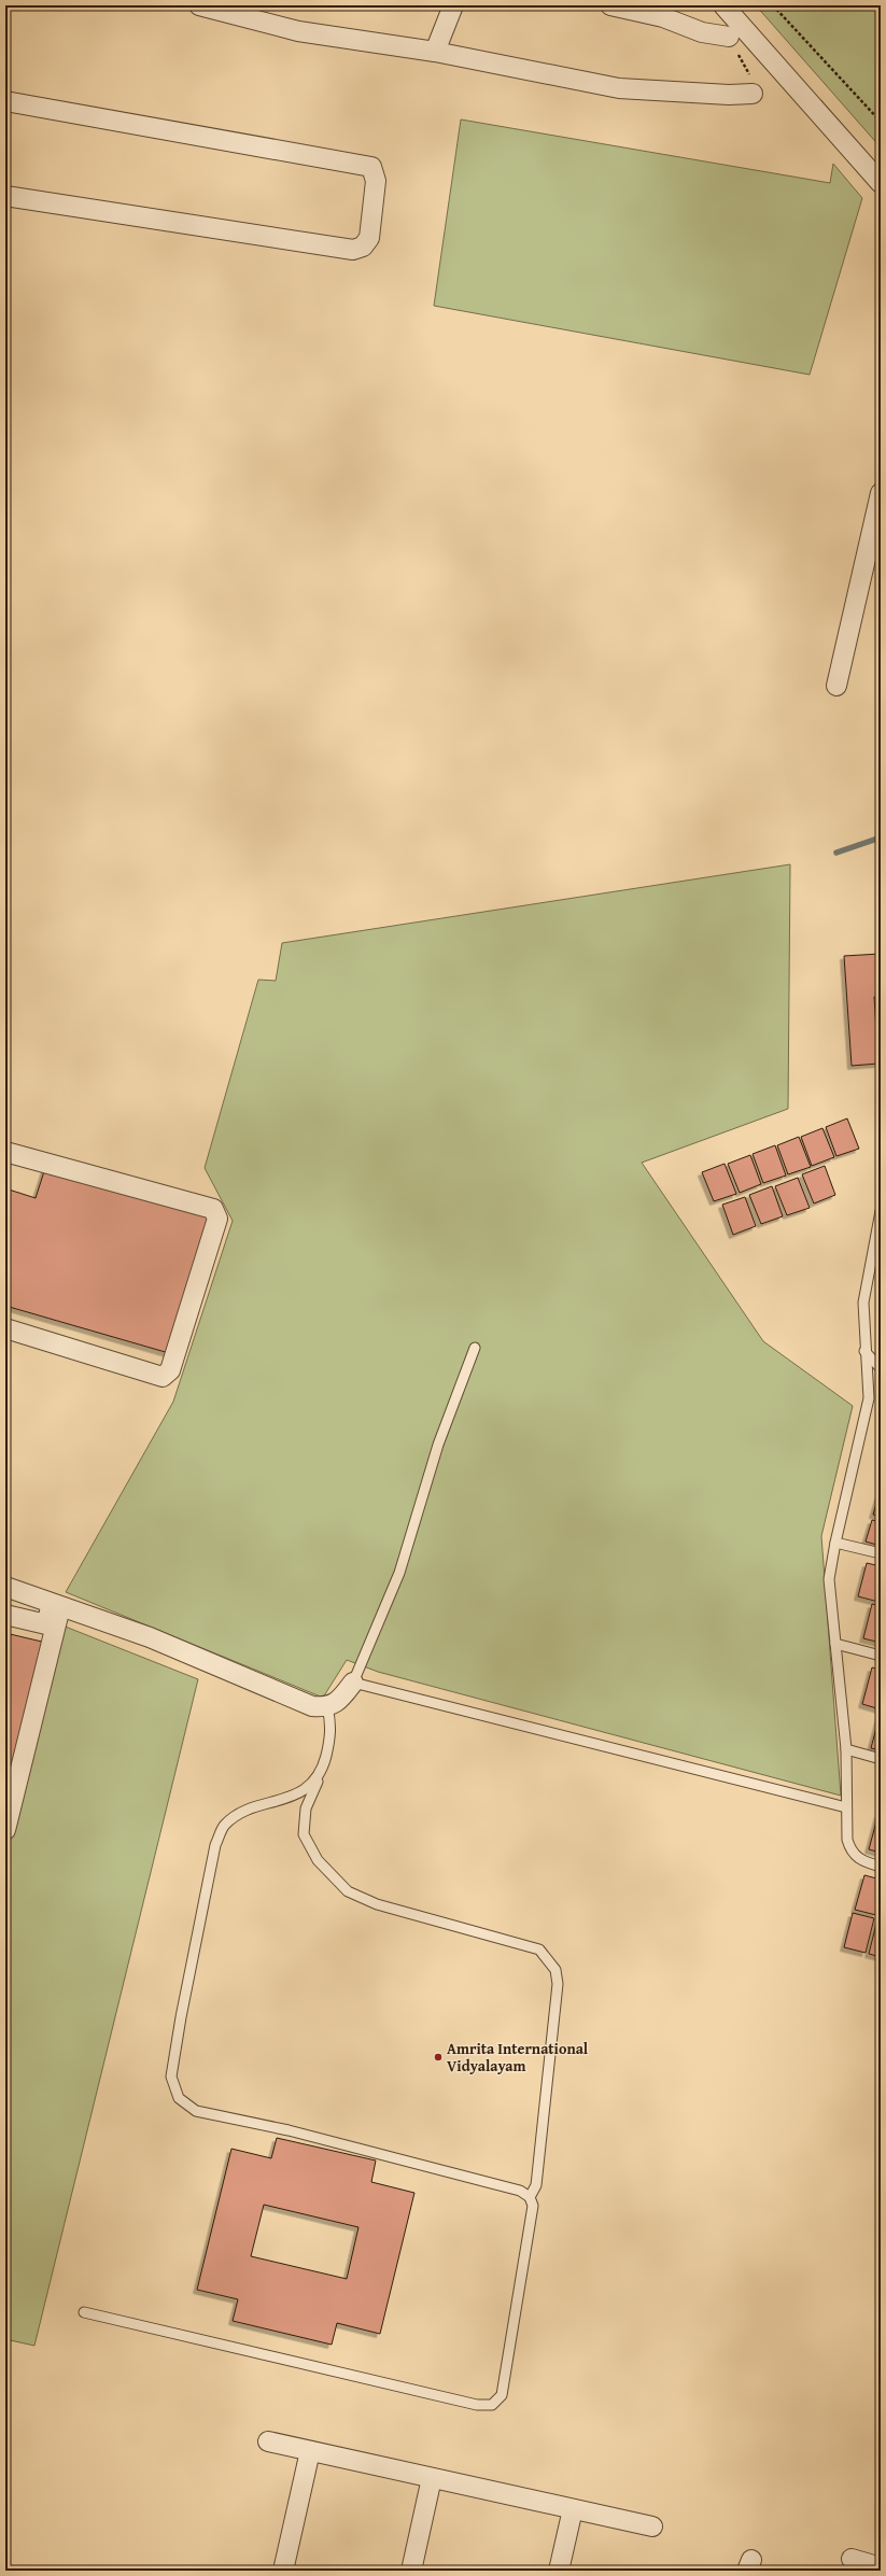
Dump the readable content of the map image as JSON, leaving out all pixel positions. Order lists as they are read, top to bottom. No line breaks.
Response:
{"places":["Amrita International Vidyalayam"]}
